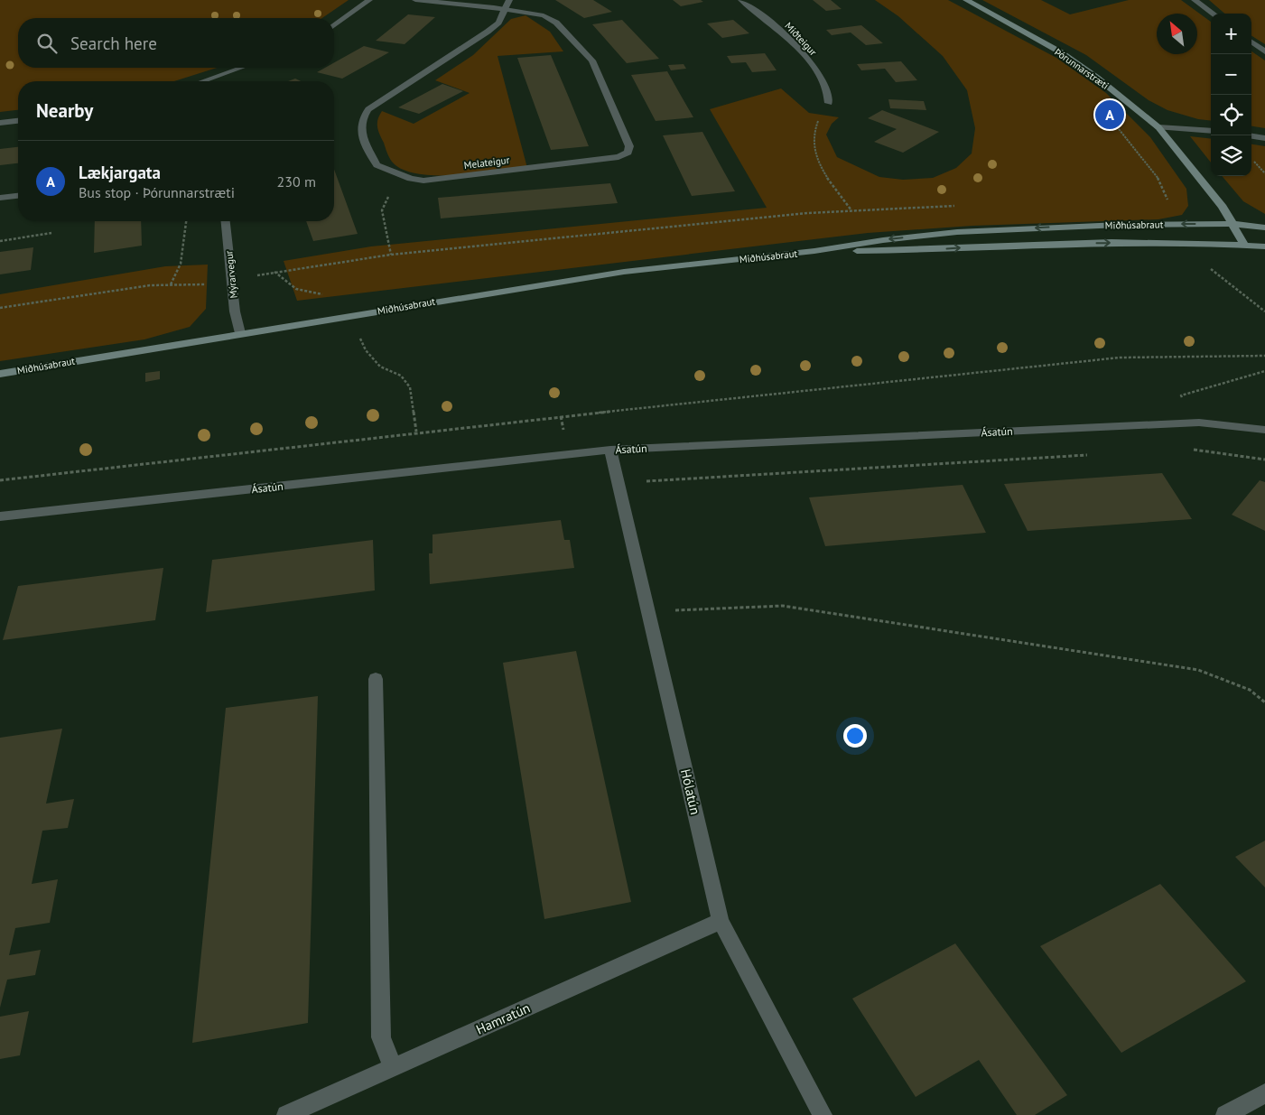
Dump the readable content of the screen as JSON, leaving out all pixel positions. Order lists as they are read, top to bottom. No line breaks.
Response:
{"streets":{"street":["Miðteigur","Þórunnarstræti","Melateigur","Miðhúsabraut","Mýrarvegur","Ásatún","Hólatún","Hamratún"]},"crossings":[["Þórunnarstræti","Miðhúsabraut"],["Miðhúsabraut","Mýrarvegur"],["Ásatún","Hólatún"],["Hólatún","Hamratún"]],"north":"top left","page":{"map_buttons":["+","−"],"search":"Search here","heading":"Nearby","pins":"A","list":[{"mark":"A","name":"Lækjargata","note":"Bus stop · Þórunnarstræti","value":"230 m"}]}}
